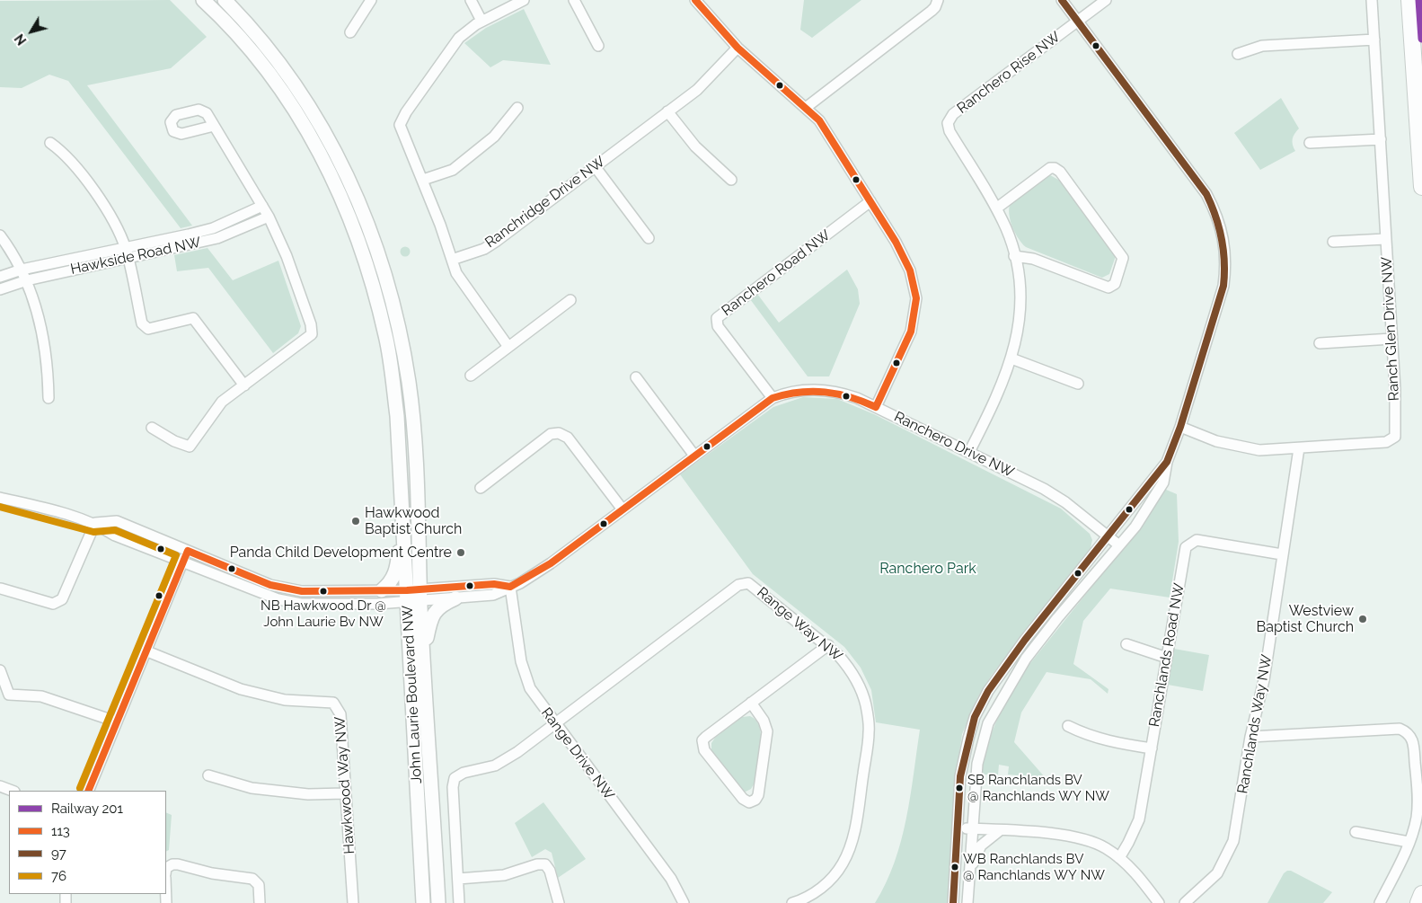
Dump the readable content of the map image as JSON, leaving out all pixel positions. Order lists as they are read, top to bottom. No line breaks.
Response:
{"streets":{"main road":["John Laurie Boulevard NW"],"street":["Ranchero Rise NW","Ranchridge Drive NW","Hawkside Road NW","Ranchero Road NW","Ranch Glen Drive NW","Ranchero Drive NW","Range Way NW","Ranchlands Road NW","Ranchlands Way NW","Range Drive NW","Hawkwood Way NW"]},"crossings":[["Ranchero Rise NW","Ranchero Drive NW"],["Ranchero Road NW","Ranchero Drive NW"],["Ranch Glen Drive NW","Ranchlands Way NW"],["Ranchero Drive NW","John Laurie Boulevard NW"],["Ranchero Drive NW","Range Drive NW"],["Range Way NW","Range Drive NW"],["Ranchlands Road NW","Ranchlands Way NW"]],"parks":["Ranchero Park"],"places":["Hawkwood Baptist Church","Panda Child Development Centre","NB Hawkwood Dr @ John Laurie Bv NW","Westview Baptist Church","SB Ranchlands BV @ Ranchlands WY NW","WB Ranchlands BV @ Ranchlands WY NW"],"lines":["rail line 201","transit line 113","transit line 97","transit line 76"],"legend":["Railway 201","113","97","76"],"north":"bottom left"}
